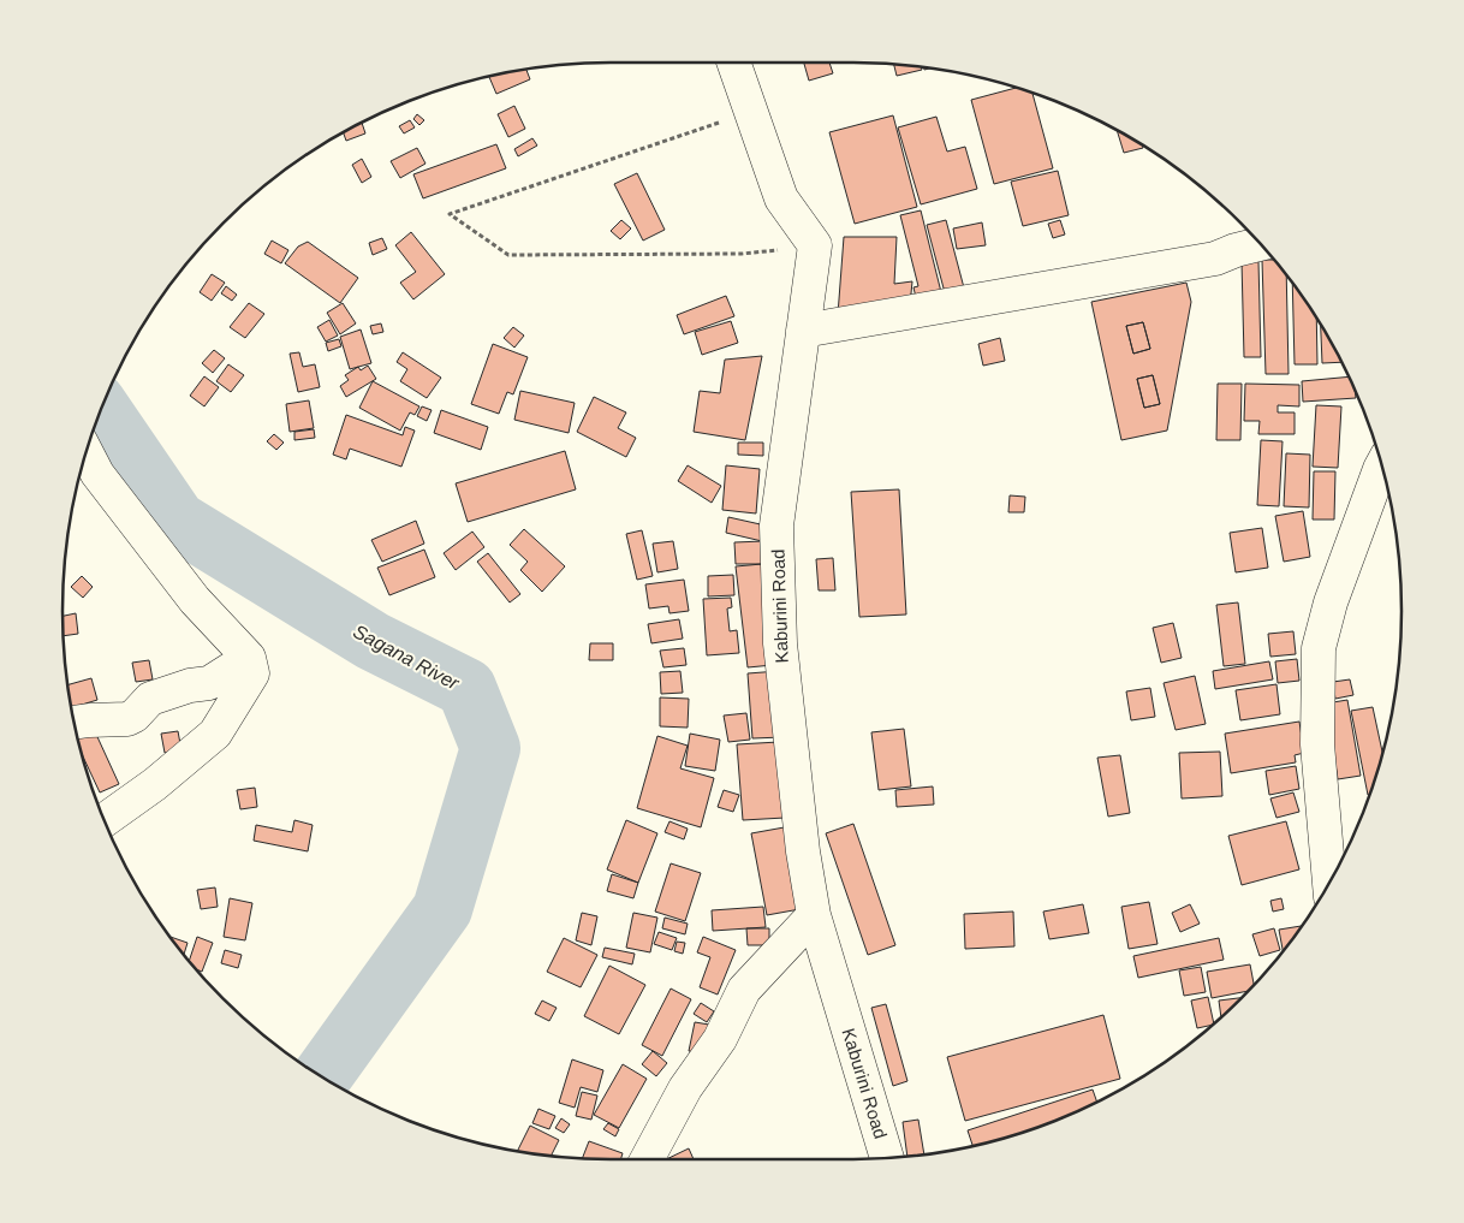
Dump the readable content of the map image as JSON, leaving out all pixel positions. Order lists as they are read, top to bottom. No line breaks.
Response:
{"streets":{"street":["Kaburini Road"]},"water":["Sagana River"]}
